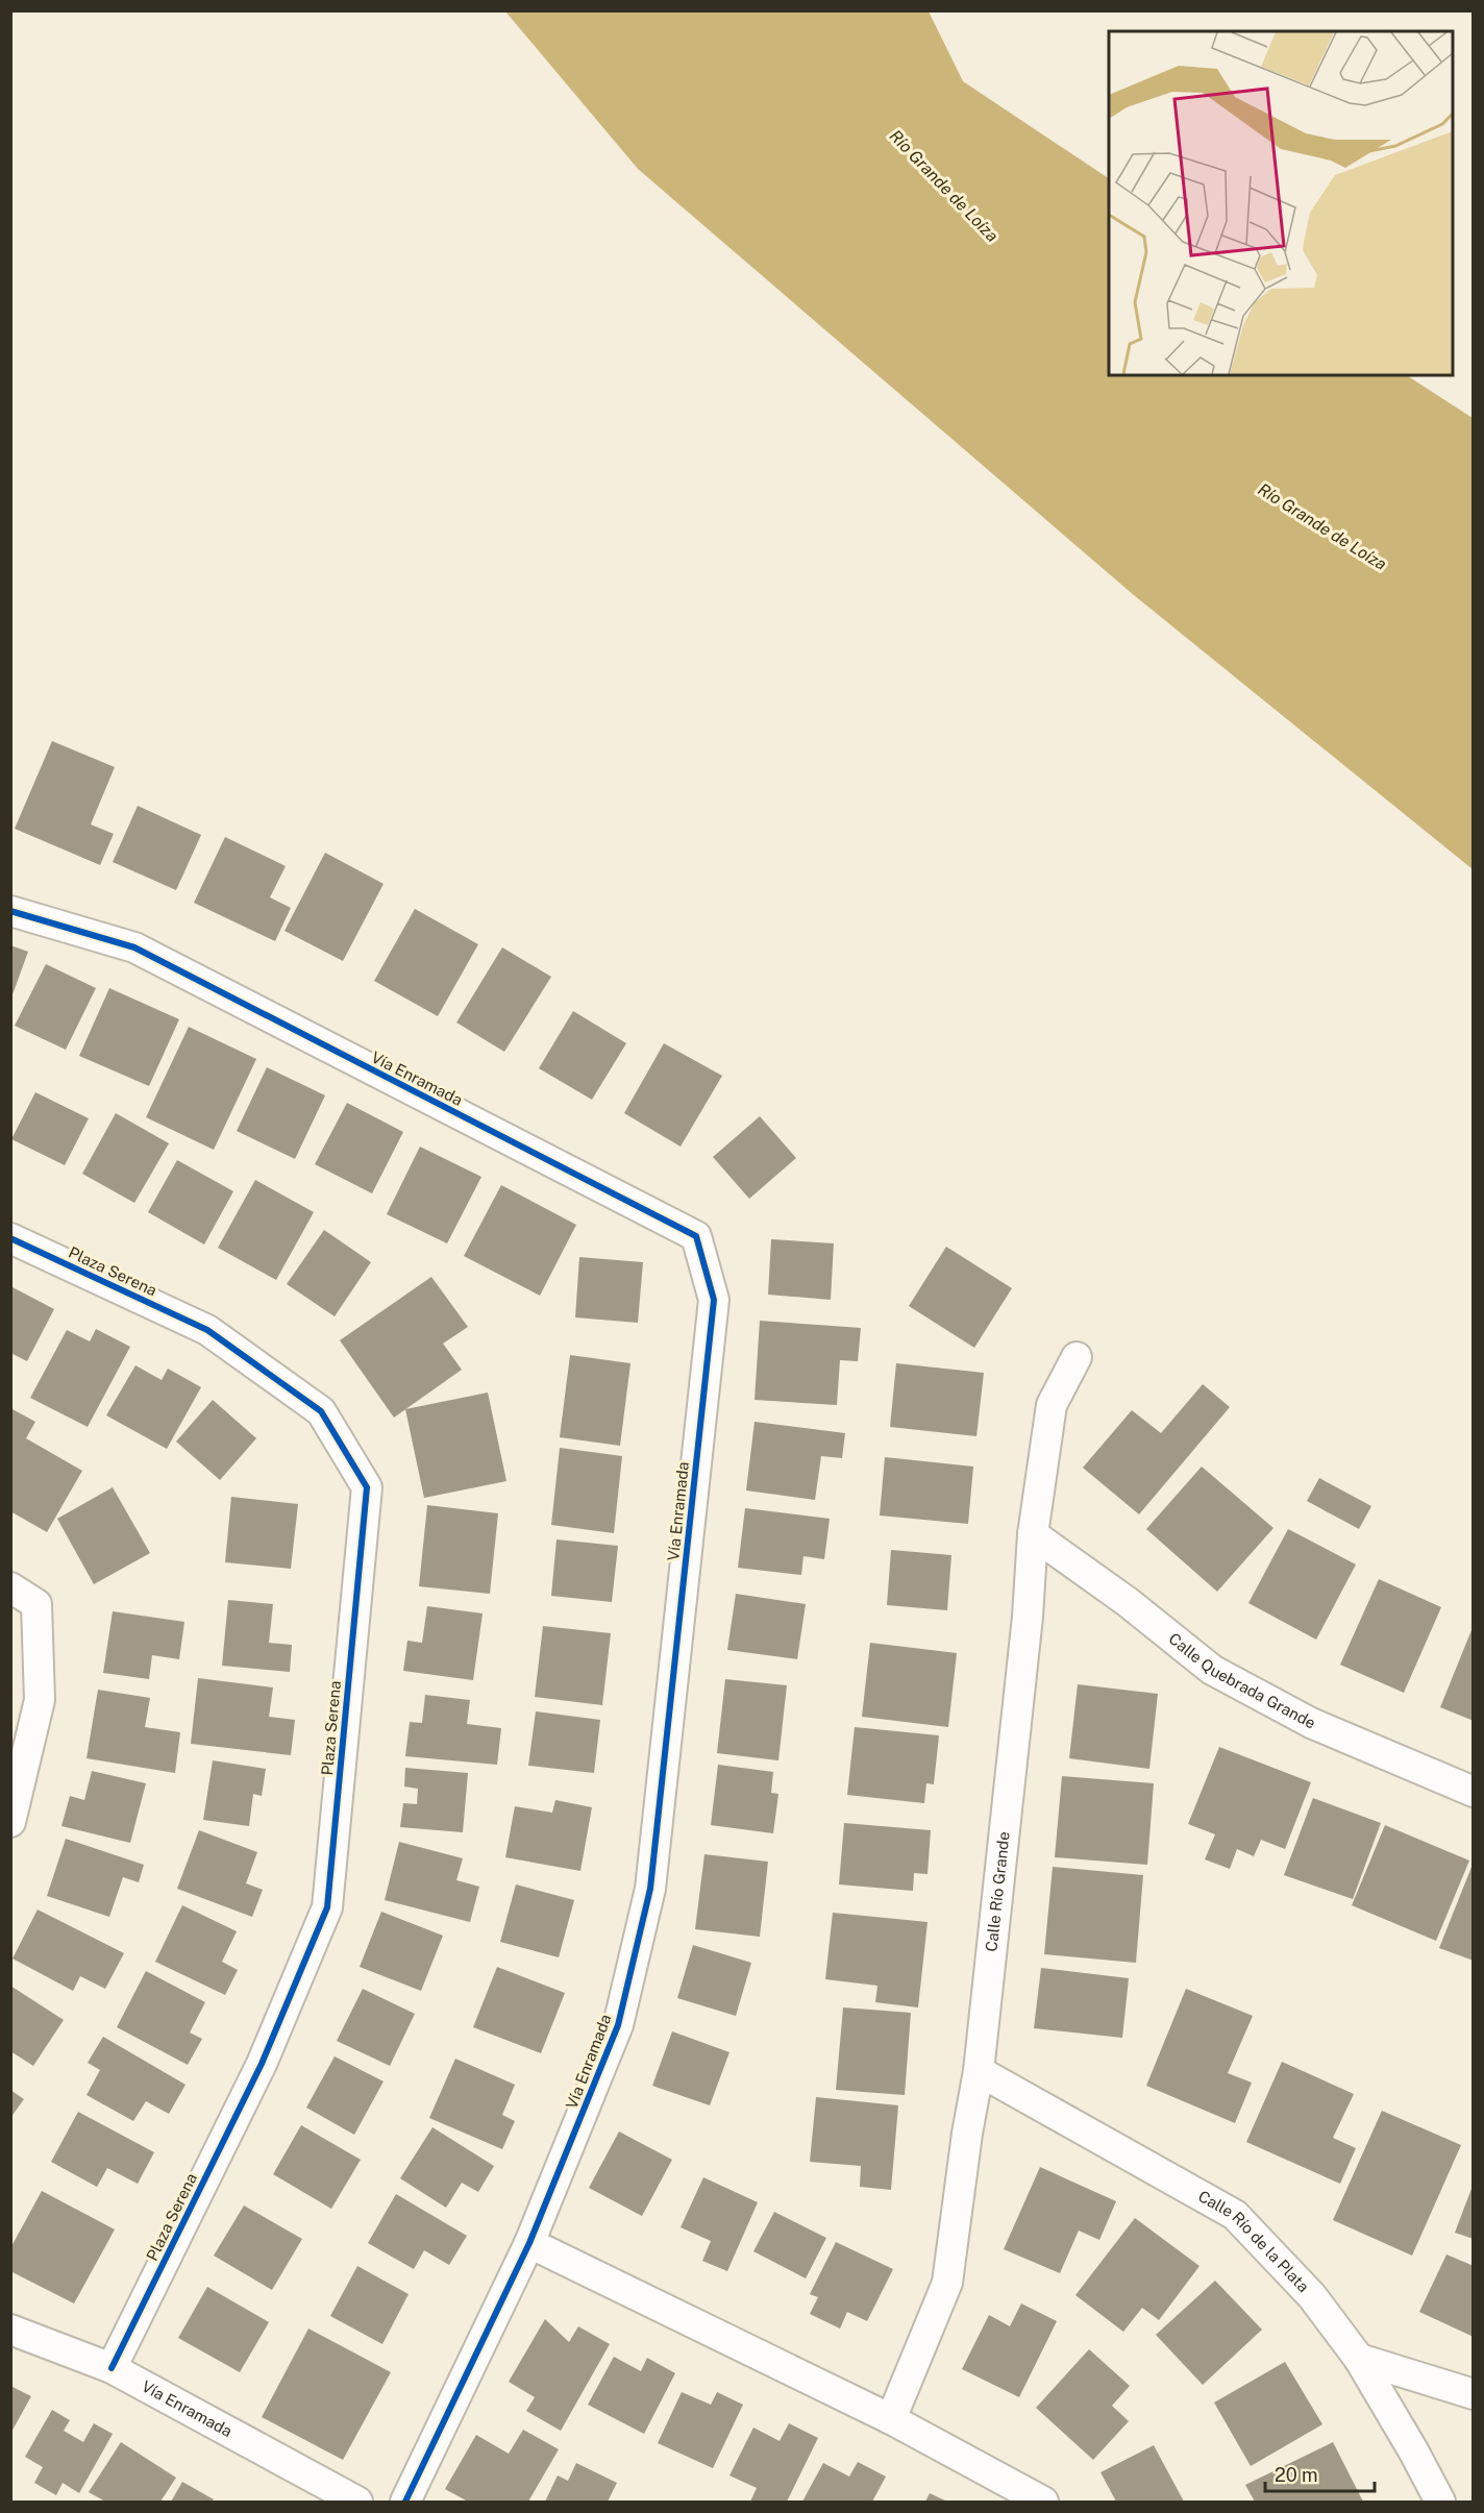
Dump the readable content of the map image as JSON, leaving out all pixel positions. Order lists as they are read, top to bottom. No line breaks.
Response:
{"streets":{"street":["Vía Enramada","Plaza Serena","Calle Quebrada Grande","Calle Río Grande","Calle Río de la Plata"]},"crossings":[["Vía Enramada","Plaza Serena"],["Calle Quebrada Grande","Calle Río Grande"],["Calle Río Grande","Calle Río de la Plata"]],"water":["Río Grande de Loíza"],"scale_bar":"20 m"}
